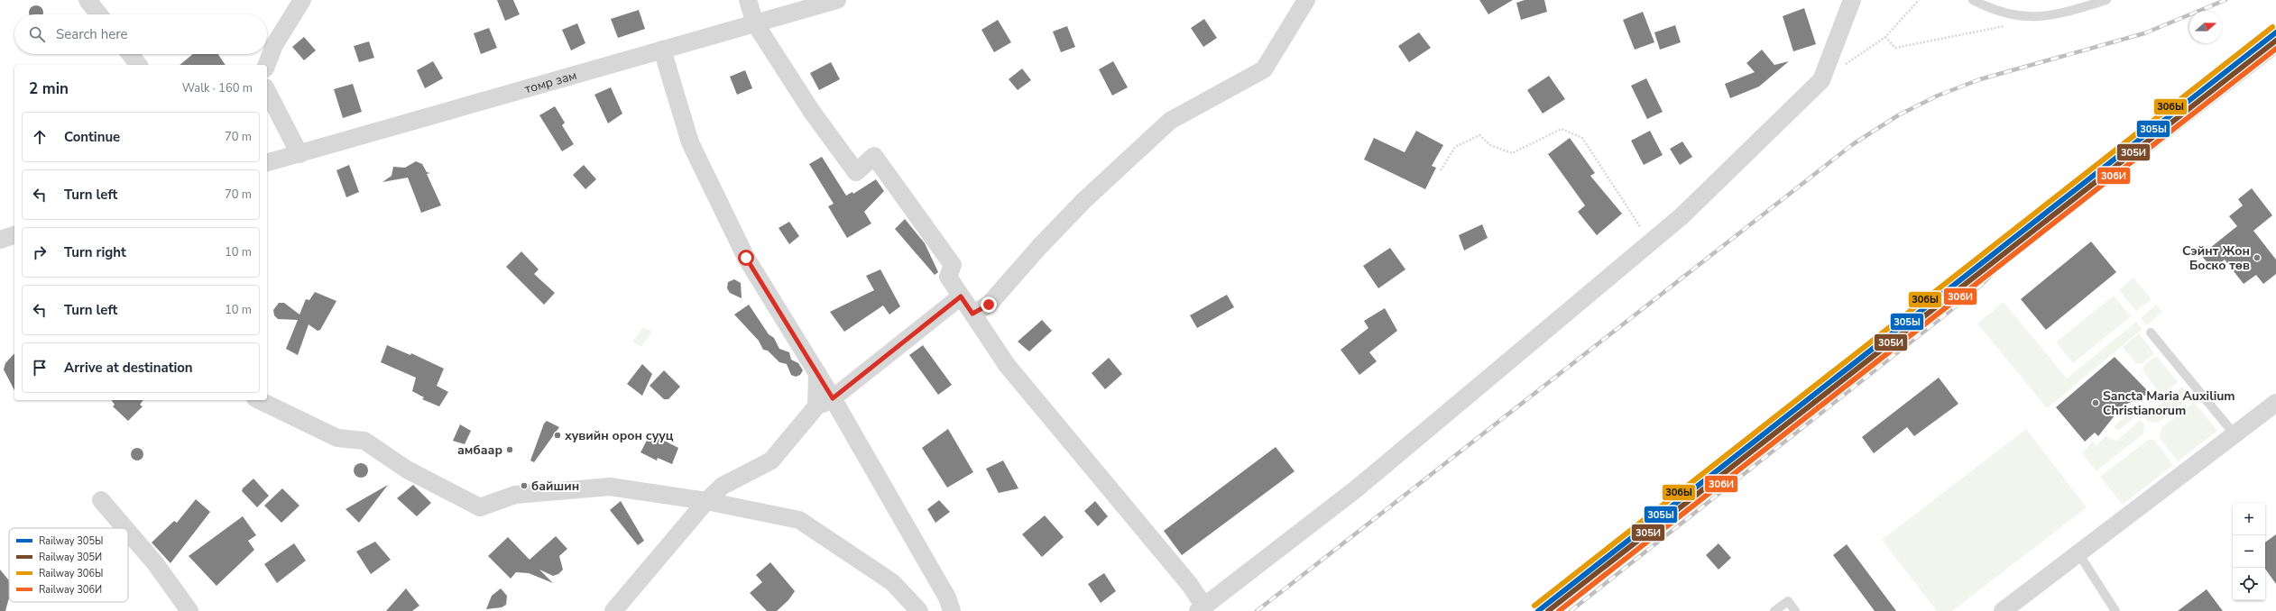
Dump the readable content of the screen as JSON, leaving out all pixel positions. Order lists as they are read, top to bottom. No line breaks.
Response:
{"streets":{"street":["томр зам"]},"places":["Сэйнт Жон Боско төв","Sancta Maria Auxilium Christianorum","хувийн орон сууц","амбаар","байшин"],"lines":["rail line 306Ы","rail line 305Ы","rail line 305И","rail line 306И"],"legend":["Railway 305Ы","Railway 305И","Railway 306Ы","Railway 306И"],"north":"right","page":{"search":"Search here","heading":["2 min","Walk · 160 m"],"list":[["Continue","70 m"],["Turn left","70 m"],["Turn right","10 m"],["Turn left","10 m"],"Arrive at destination"],"map_buttons":["+","−"]}}
